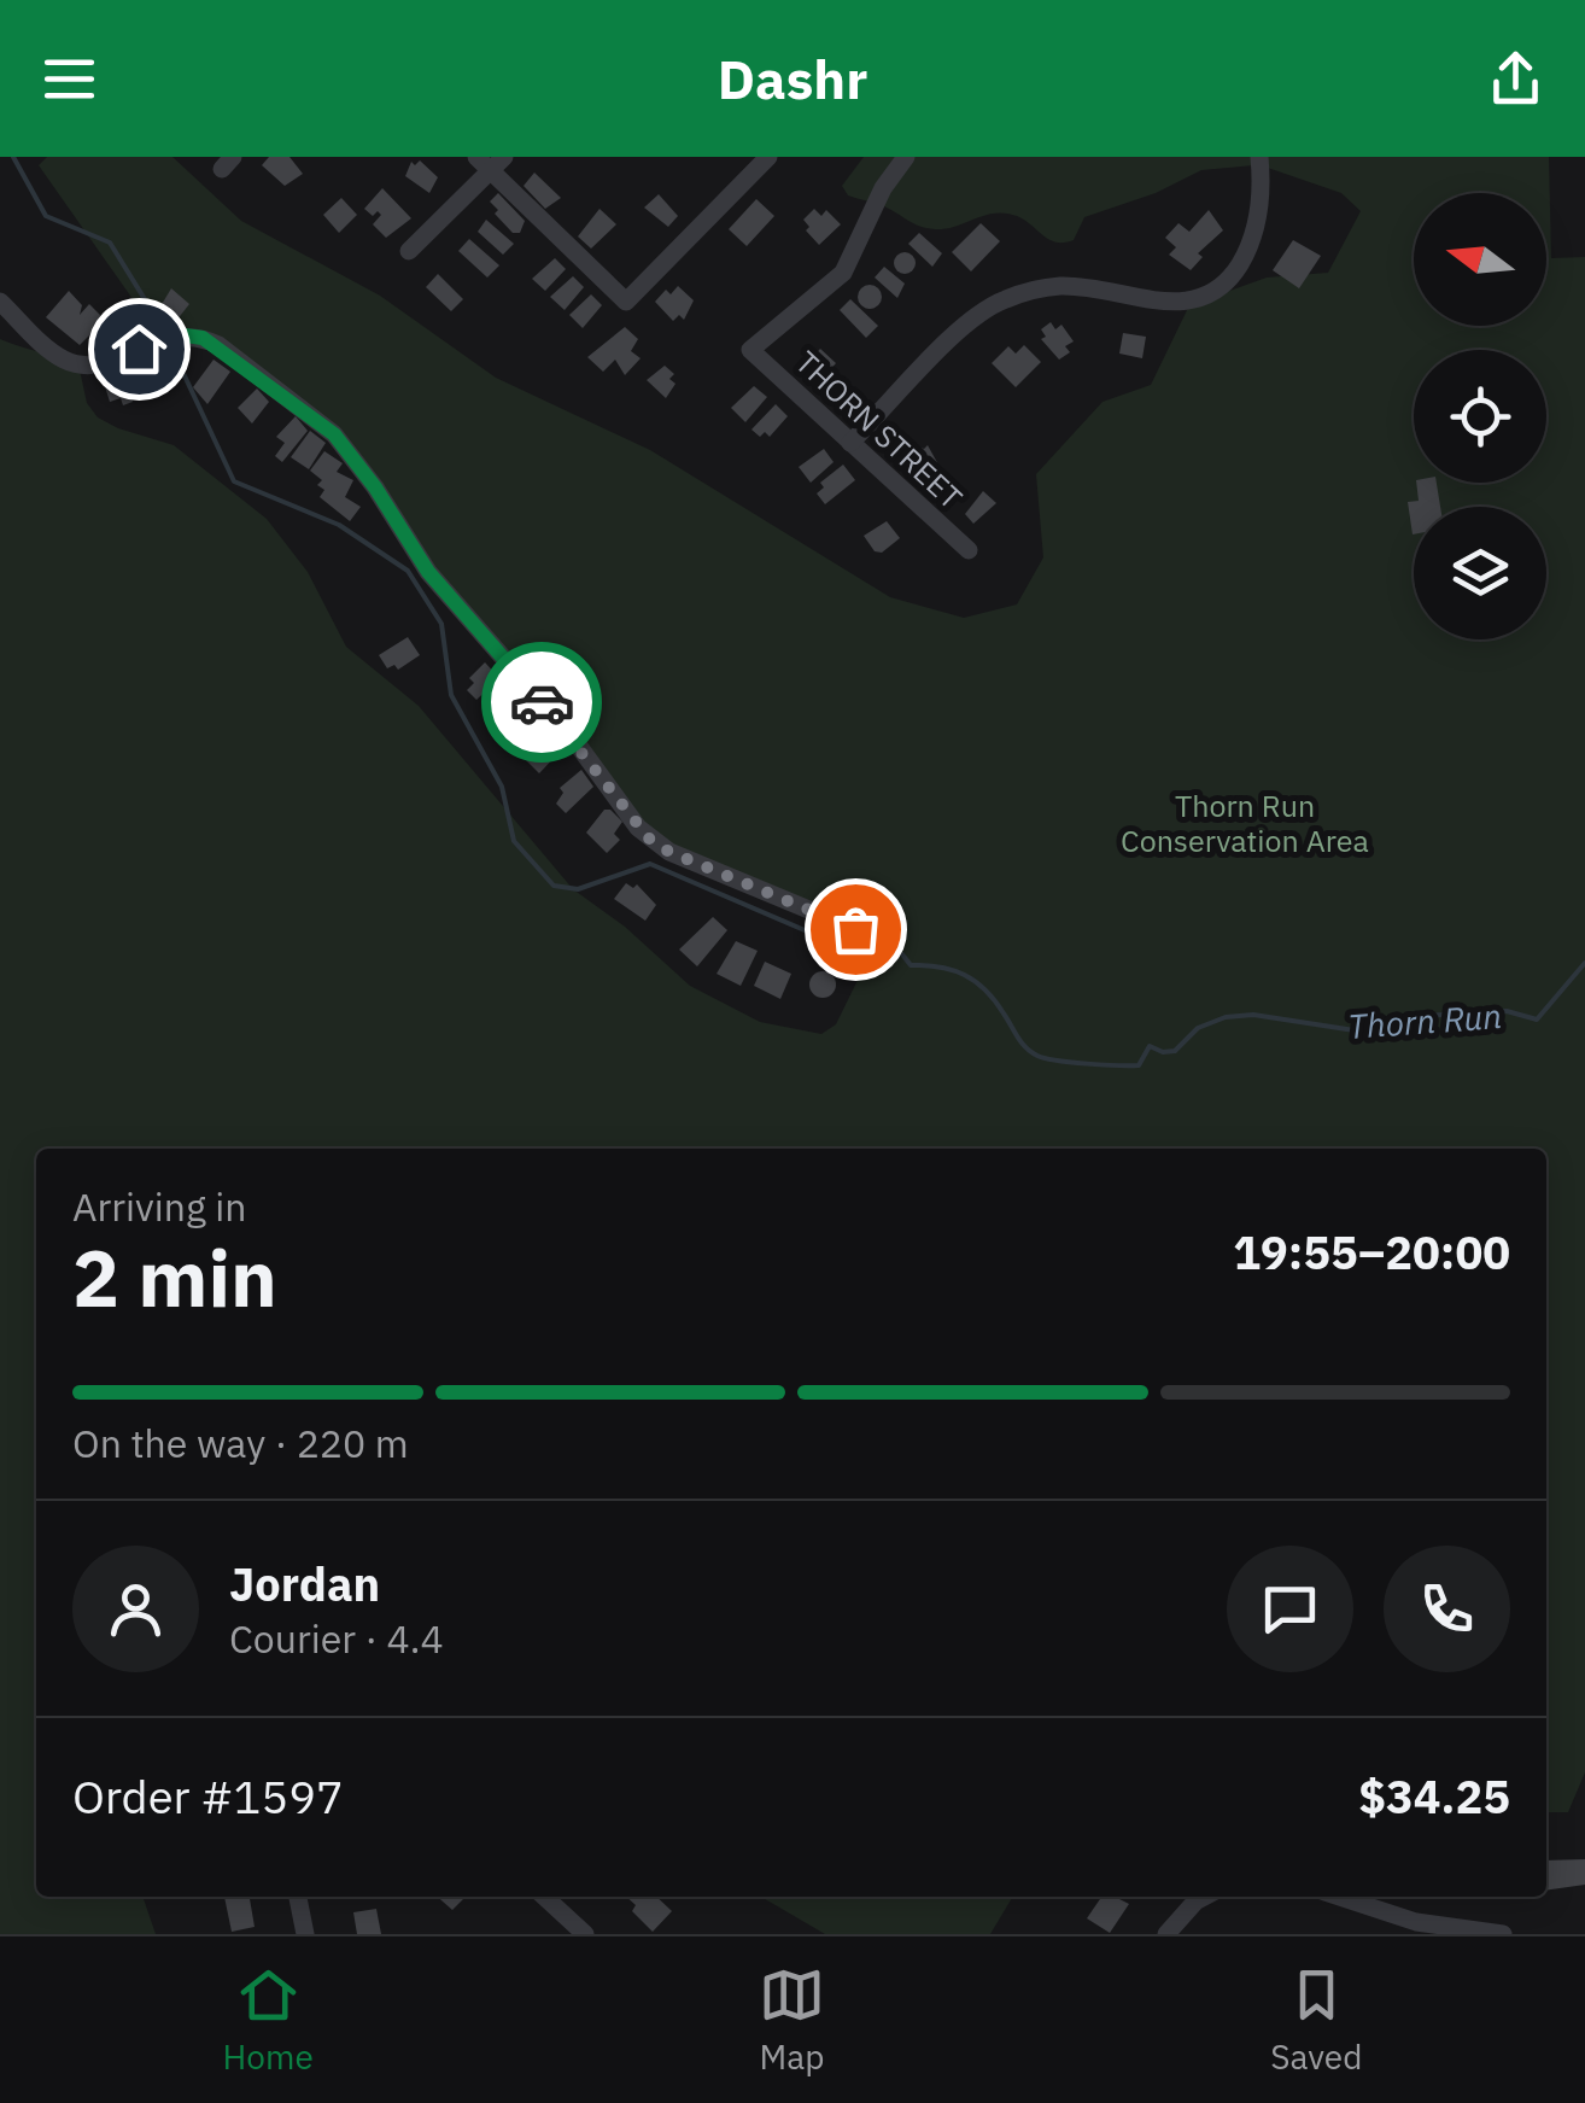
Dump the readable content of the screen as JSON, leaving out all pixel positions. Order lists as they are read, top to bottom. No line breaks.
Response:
{"streets":{"street":["THORN STREET"]},"water":["Thorn Run"],"parks":["Thorn Run Conservation Area"],"north":"left","page":{"header":"Dashr","heading":["2 min","Arriving in","19:55–20:00"],"panel":["Jordan","Courier · 4.4","Order #1597","$34.25"],"bar":"On the way · 220 m","tabs":["Home","Map","Saved"]}}
